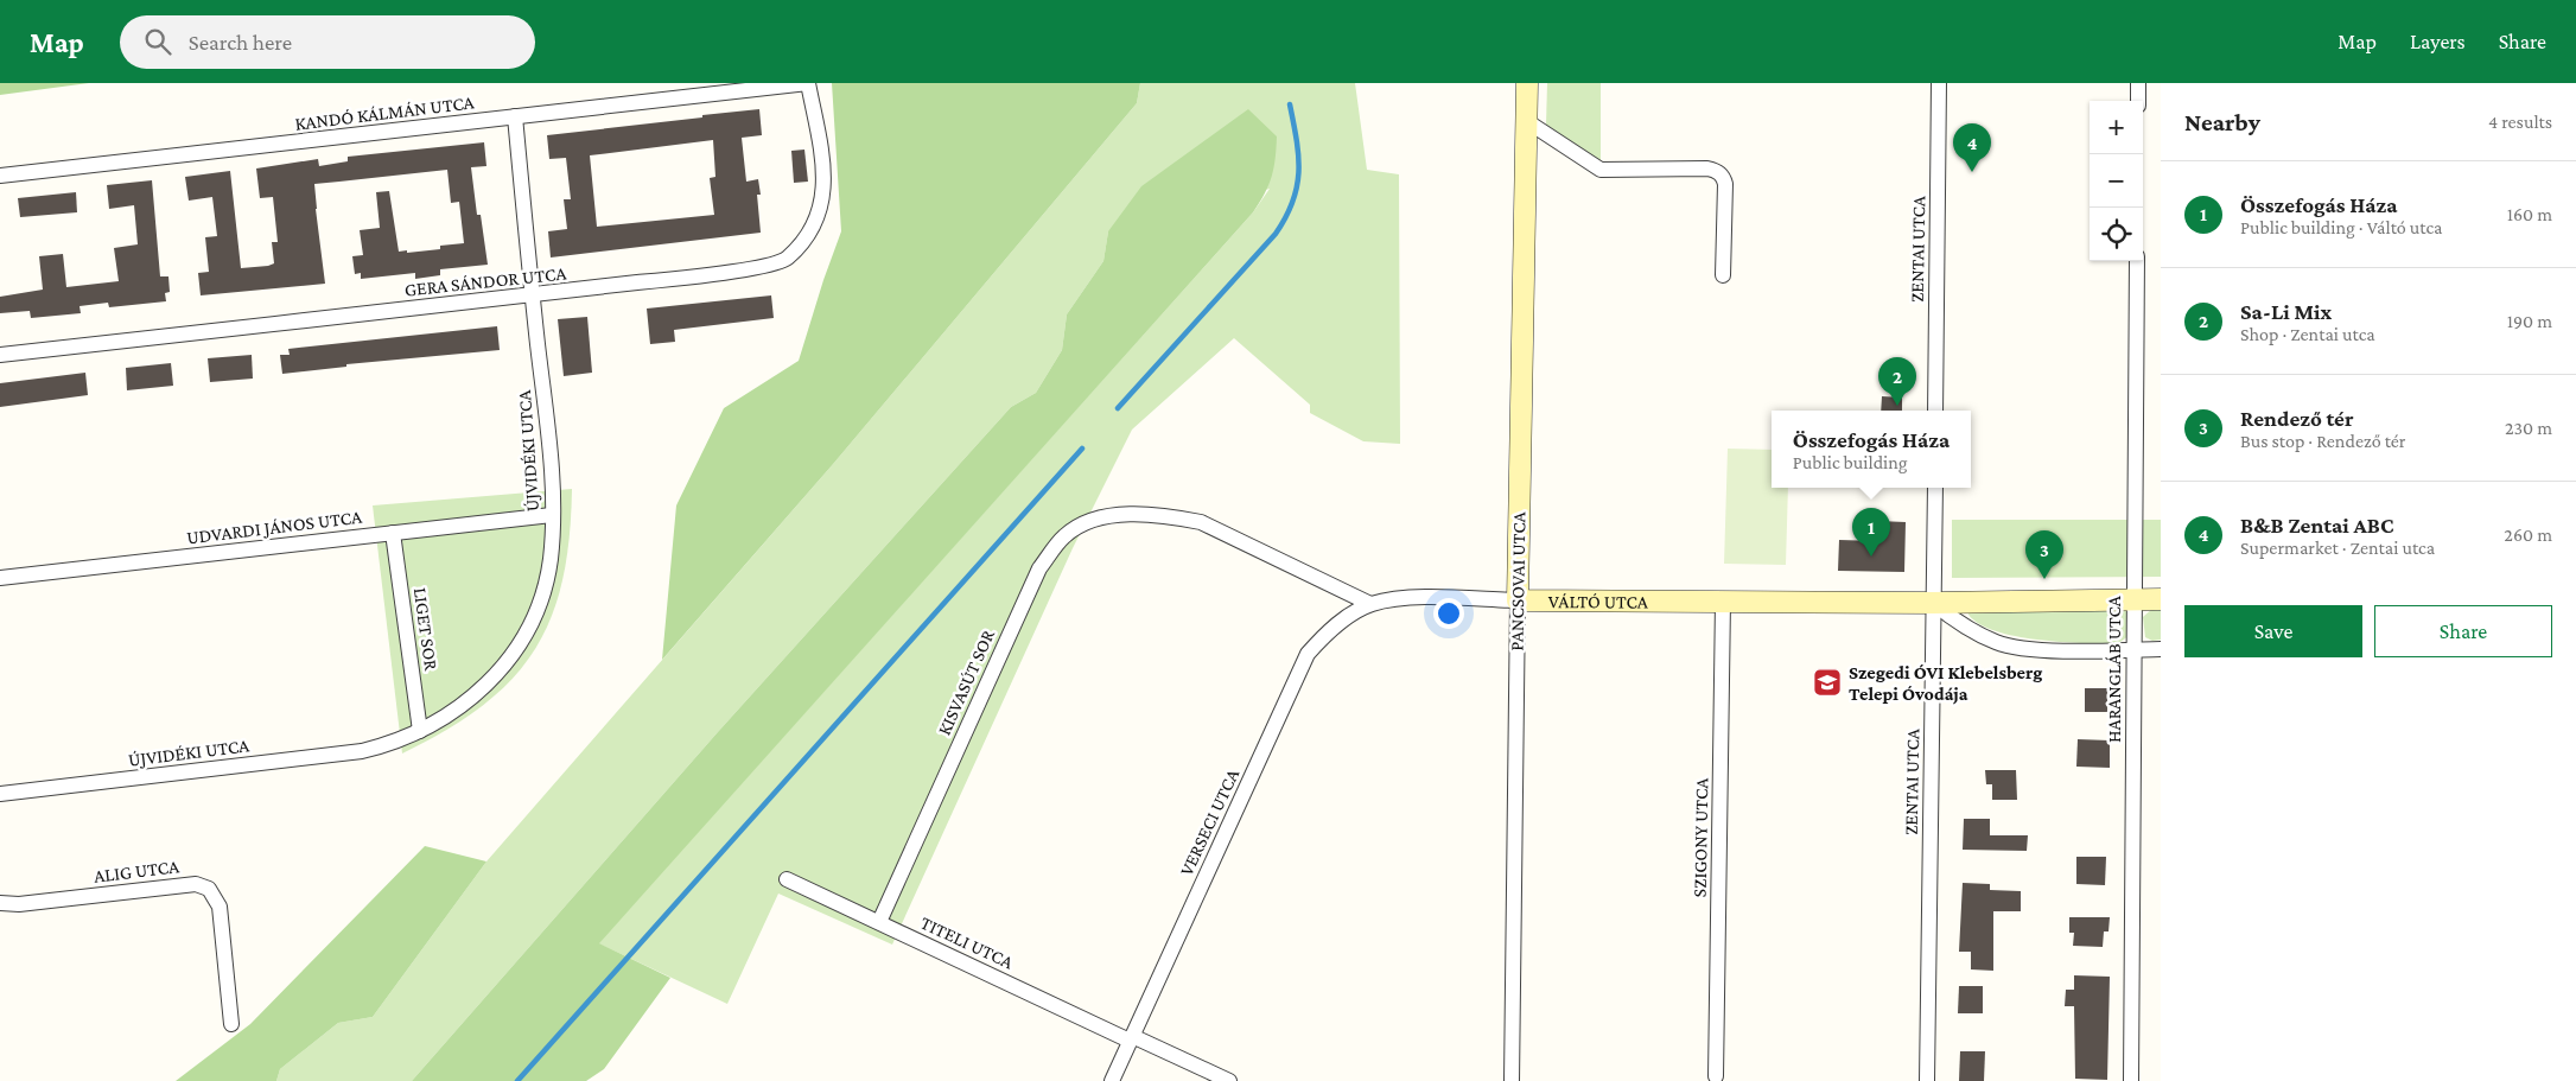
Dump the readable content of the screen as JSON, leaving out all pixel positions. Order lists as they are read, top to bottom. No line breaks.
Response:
{"streets":{"street":["KANDÓ KÁLMÁN UTCA","ZENTAI UTCA","GERA SÁNDOR UTCA","ÚJVIDÉKI UTCA","UDVARDI JÁNOS UTCA","PANCSOVAI UTCA","VÁLTÓ UTCA","LIGET SOR","HARANGLÁB UTCA","KISVASÚT SOR","VERSECI UTCA","SZIGONY UTCA","ALIG UTCA","TITELI UTCA"]},"crossings":[["KANDÓ KÁLMÁN UTCA","GERA SÁNDOR UTCA"],["KANDÓ KÁLMÁN UTCA","ÚJVIDÉKI UTCA"],["ZENTAI UTCA","VÁLTÓ UTCA"],["GERA SÁNDOR UTCA","ÚJVIDÉKI UTCA"],["ÚJVIDÉKI UTCA","UDVARDI JÁNOS UTCA"],["ÚJVIDÉKI UTCA","LIGET SOR"],["UDVARDI JÁNOS UTCA","LIGET SOR"],["PANCSOVAI UTCA","VÁLTÓ UTCA"],["VÁLTÓ UTCA","HARANGLÁB UTCA"],["VÁLTÓ UTCA","KISVASÚT SOR"],["VÁLTÓ UTCA","VERSECI UTCA"],["VÁLTÓ UTCA","SZIGONY UTCA"],["KISVASÚT SOR","VERSECI UTCA"],["KISVASÚT SOR","TITELI UTCA"],["VERSECI UTCA","TITELI UTCA"]],"places":{"school or university":["Szegedi ÓVI Klebelsberg Telepi Óvodája"]},"page":{"header":"Map","search":"Search here","nav":["Map","Layers","Share"],"heading":["Nearby","4 results"],"map_buttons":["+","−"],"pins":["4","2","1","3"],"list":[{"mark":"1","name":"Összefogás Háza","note":"Public building · Váltó utca","value":"160 m"},{"mark":"2","name":"Sa-Li Mix","note":"Shop · Zentai utca","value":"190 m"},{"mark":"3","name":"Rendező tér","note":"Bus stop · Rendező tér","value":"230 m"},{"mark":"4","name":"B&B Zentai ABC","note":"Supermarket · Zentai utca","value":"260 m"}],"popup":["Összefogás Háza","Public building"],"buttons":["Save","Share"]}}
